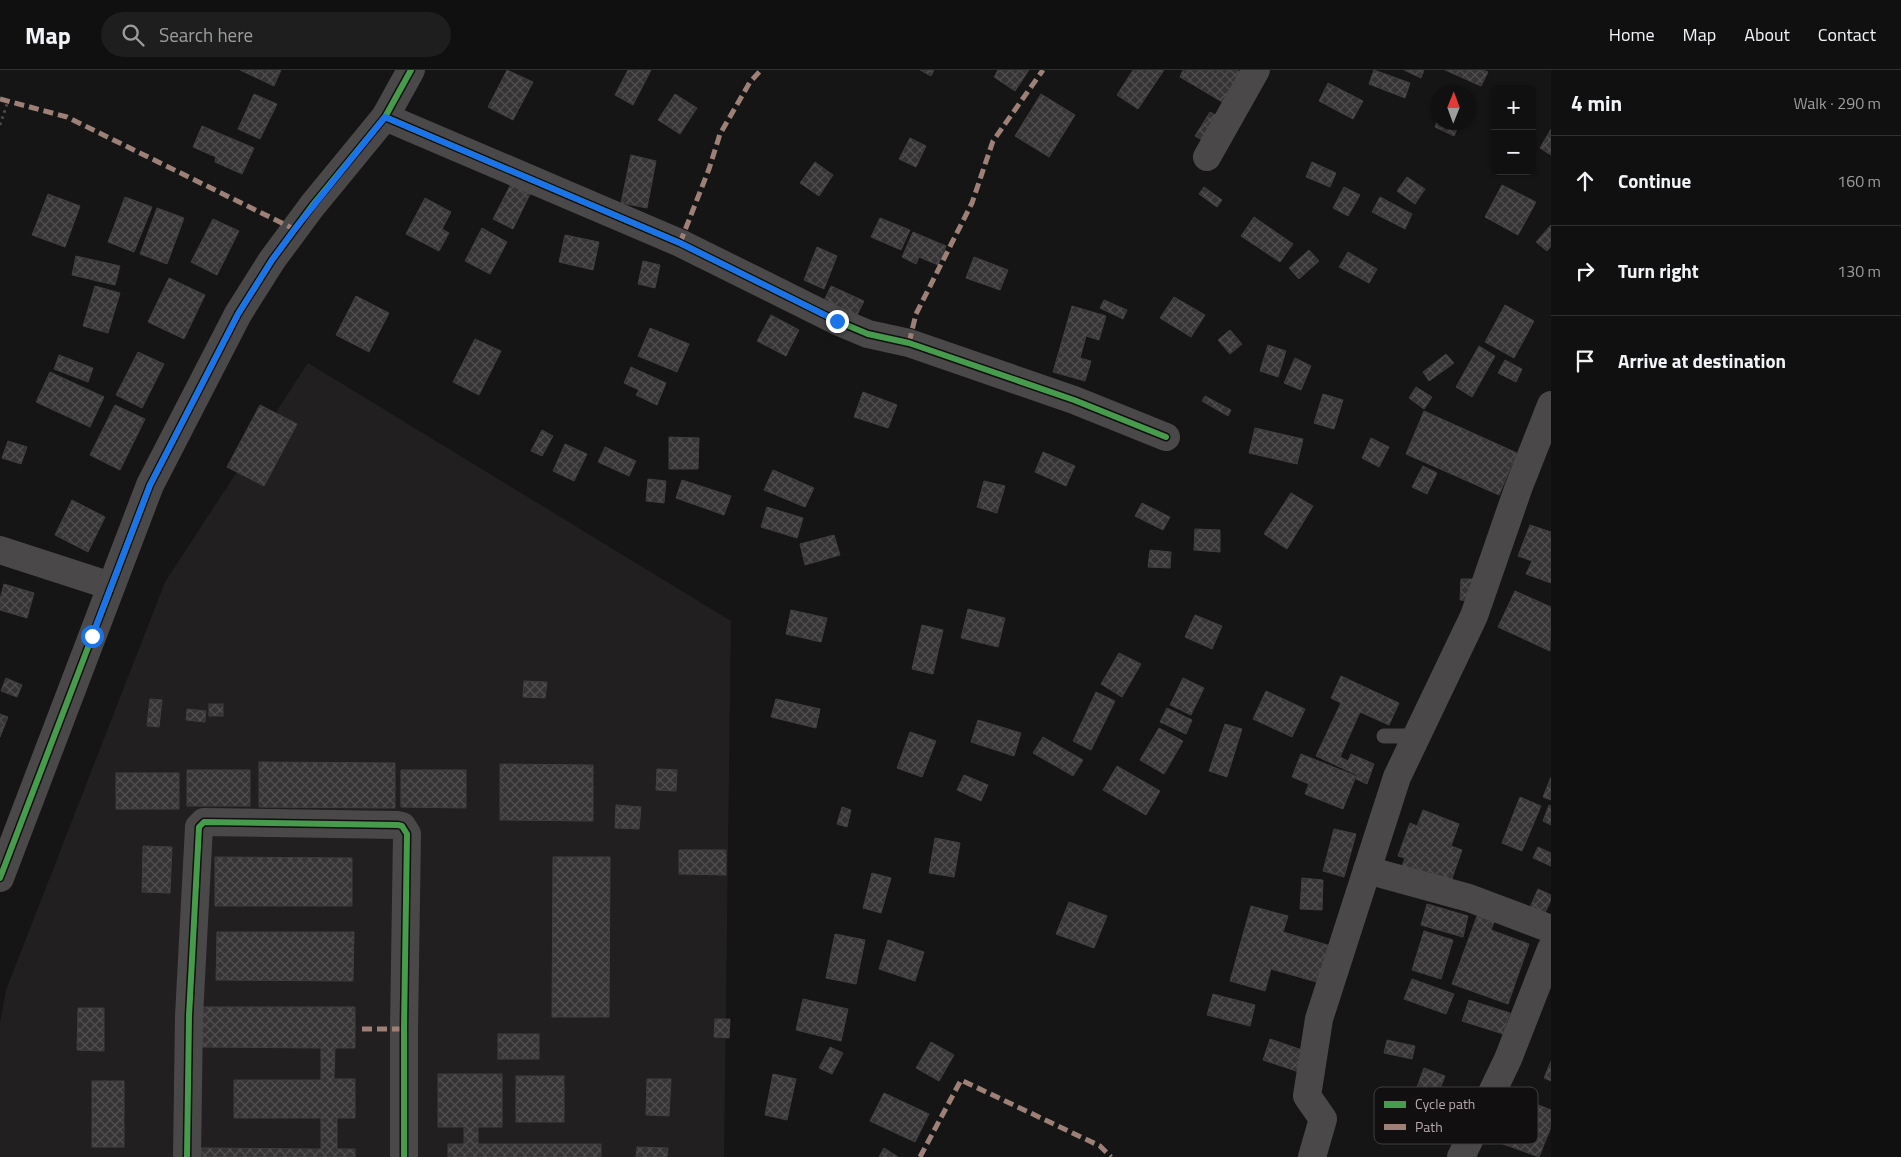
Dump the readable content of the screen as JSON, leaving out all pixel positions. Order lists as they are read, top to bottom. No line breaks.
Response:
{"legend":["Cycle path","Path"],"north":"top","page":{"header":"Map","search":"Search here","nav":["Home","Map","About","Contact"],"heading":["4 min","Walk · 290 m"],"map_buttons":["+","−"],"list":[["Continue","160 m"],["Turn right","130 m"],"Arrive at destination"]}}
